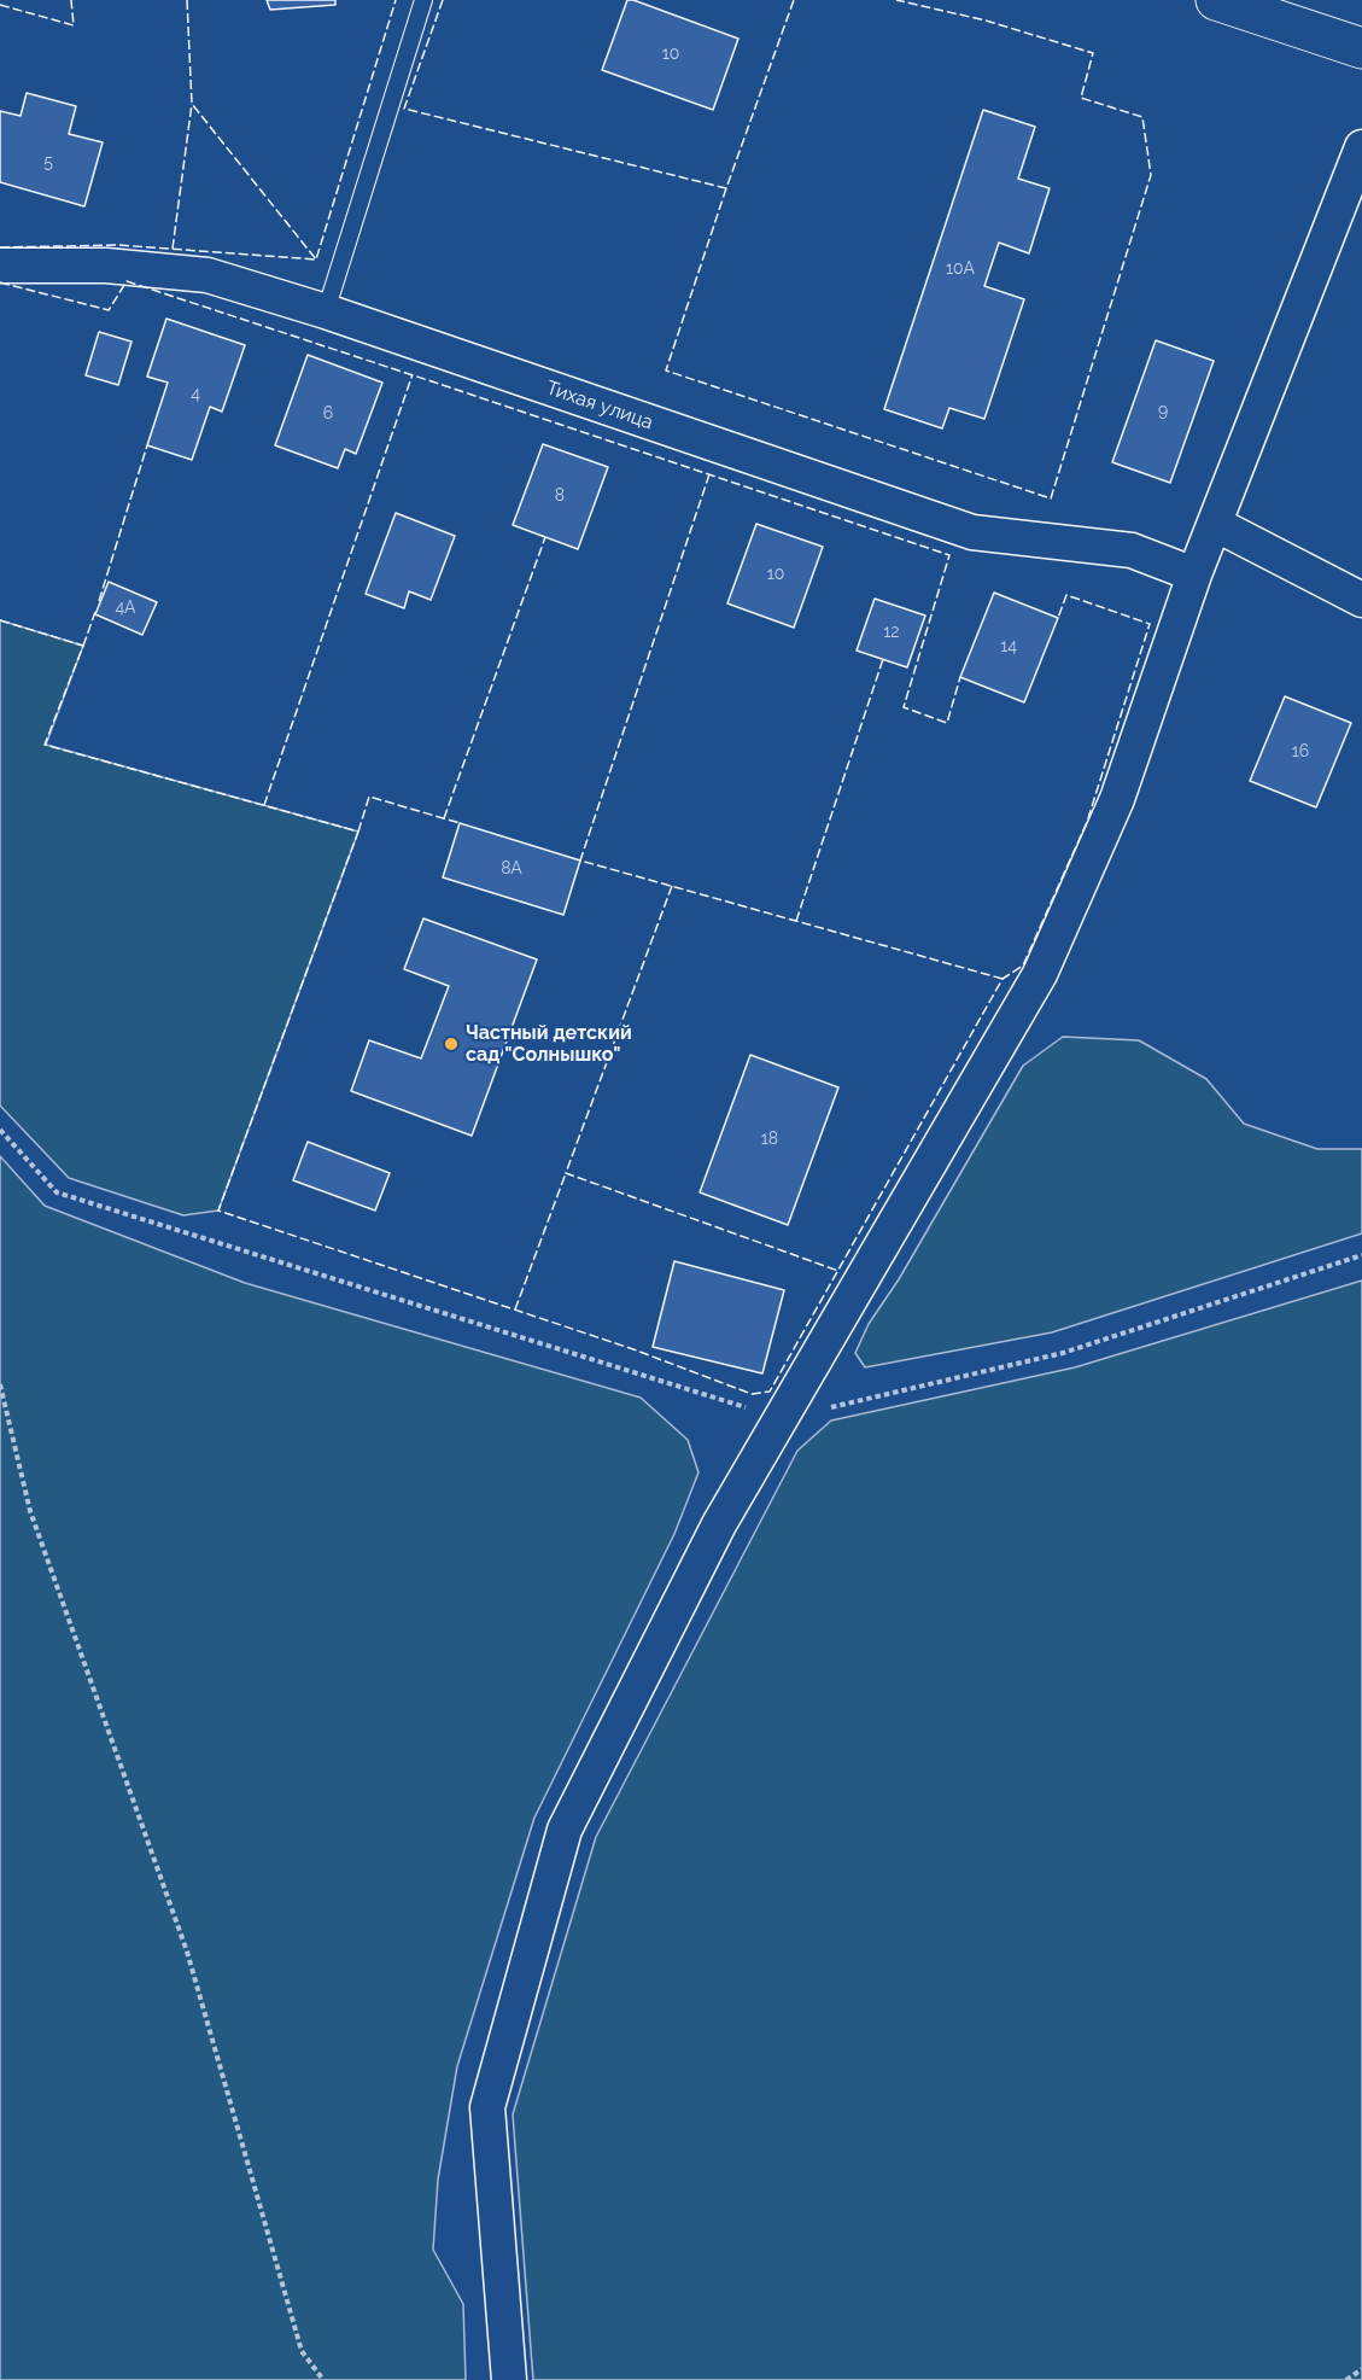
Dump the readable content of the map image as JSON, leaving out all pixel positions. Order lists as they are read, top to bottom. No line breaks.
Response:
{"streets":{"street":["Тихая улица"]},"places":["Частный детский сад \"Солнышко\""],"house_numbers":["10","5","10А","4","9","6","8","10","4А","12","14","16","8А","18"]}
